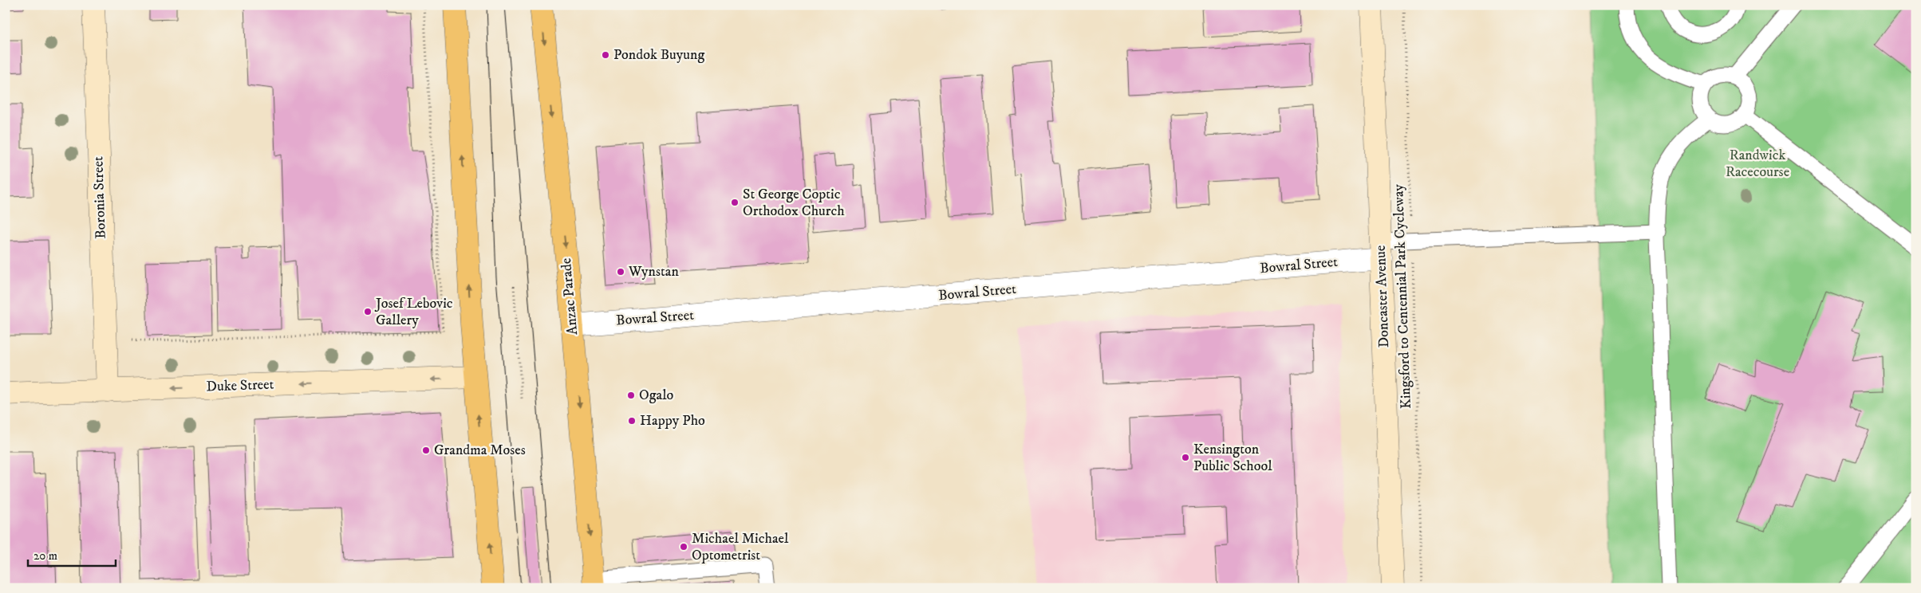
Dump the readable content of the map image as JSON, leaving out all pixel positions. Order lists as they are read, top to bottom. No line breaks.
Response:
{"streets":{"main road":["Anzac Parade"],"street":["Boronia Street","Bowral Street","Doncaster Avenue","Duke Street"],"path":["Kingsford to Centennial Park Cycleway"]},"crossings":[["Boronia Street","Duke Street"],["Bowral Street","Anzac Parade"],["Bowral Street","Doncaster Avenue"]],"one_way":["Duke Street"],"parks":["Randwick Racecourse"],"places":["Pondok Buyung","St George Coptic Orthodox Church","Wynstan","Josef Lebovic Gallery","Ogalo","Happy Pho","Grandma Moses","Kensington Public School","Michael Michael Optometrist"],"scale_bar":"20 m"}
